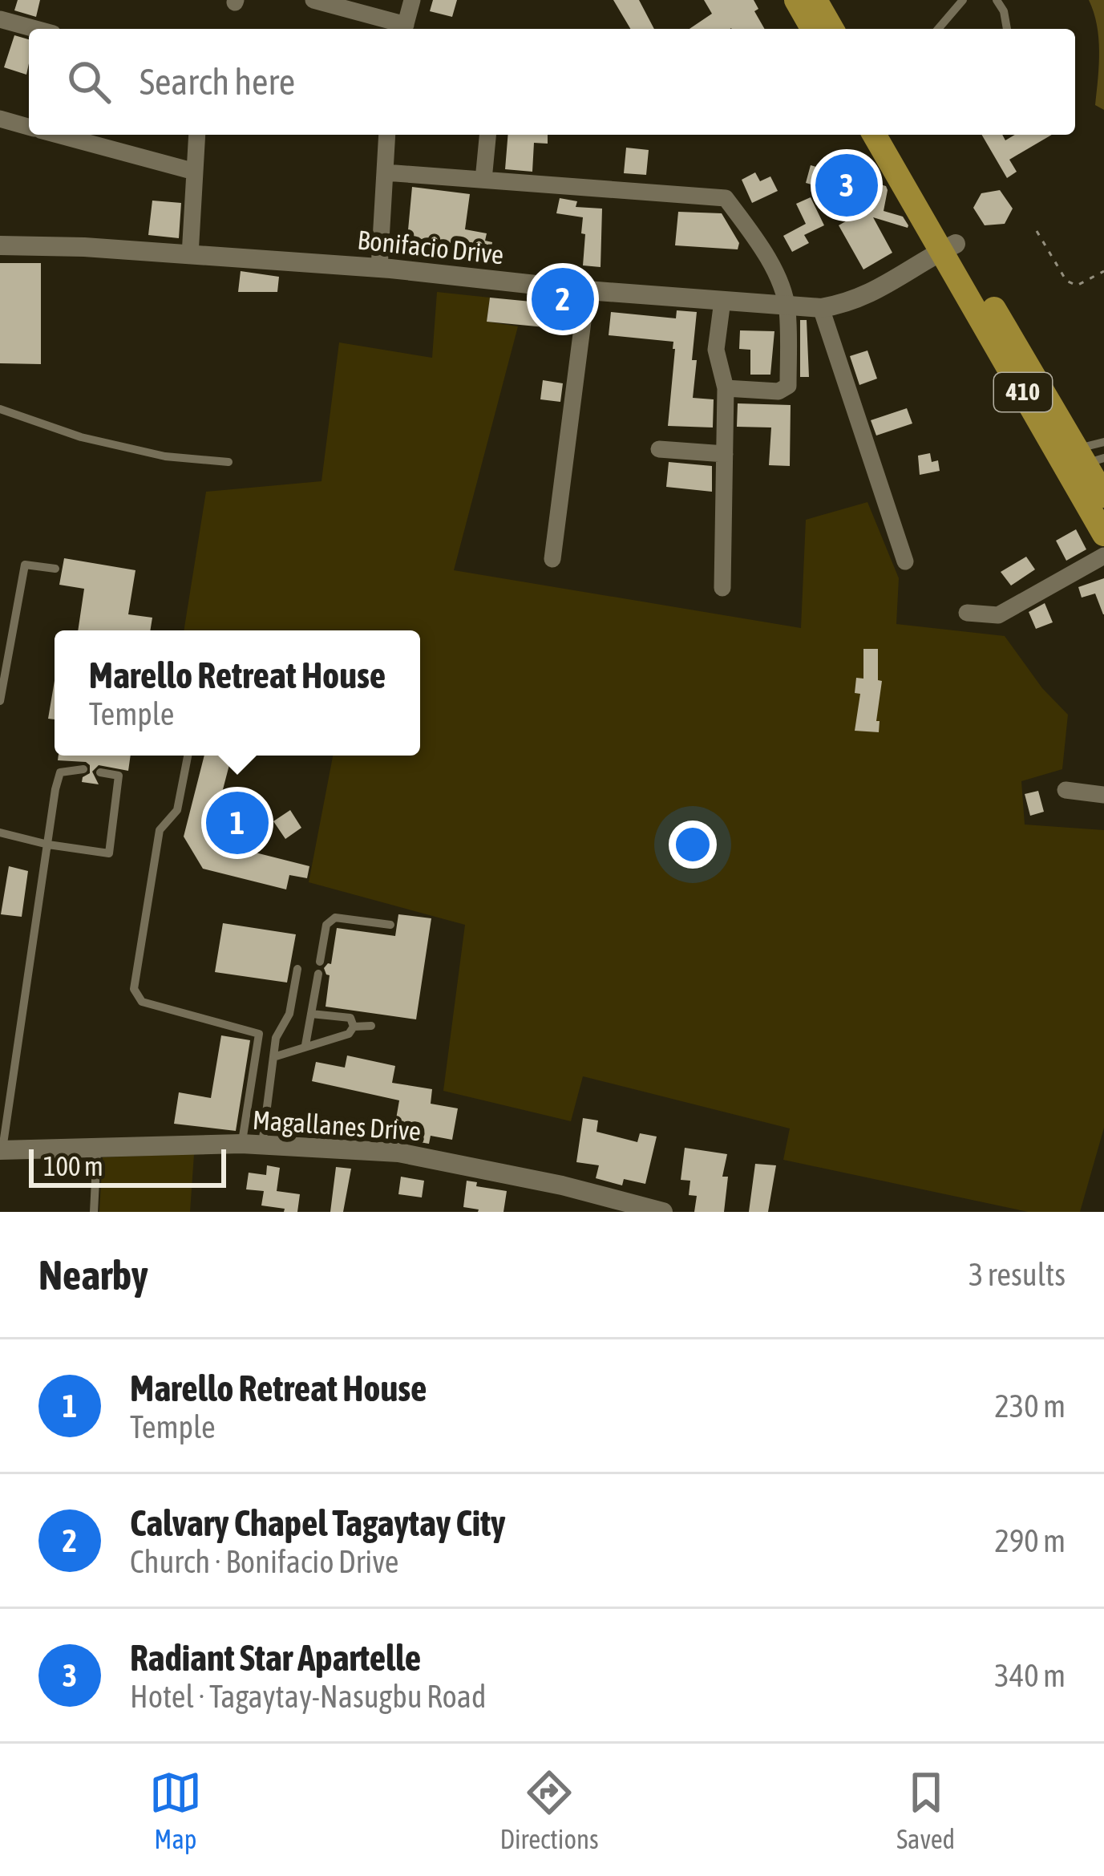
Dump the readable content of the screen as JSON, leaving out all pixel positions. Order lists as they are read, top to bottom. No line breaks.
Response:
{"streets":{"main road":["410"],"street":["Bonifacio Drive","Magallanes Drive"]},"crossings":[["Bonifacio Drive","410"]],"scale_bar":"100 m","page":{"search":"Search here","pins":["3","2","1"],"popup":["Marello Retreat House","Temple"],"scale":"100 m","heading":["Nearby","3 results"],"list":[{"mark":"1","name":"Marello Retreat House","note":"Temple","value":"230 m"},{"mark":"2","name":"Calvary Chapel Tagaytay City","note":"Church · Bonifacio Drive","value":"290 m"},{"mark":"3","name":"Radiant Star Apartelle","note":"Hotel · Tagaytay-Nasugbu Road","value":"340 m"}],"nav":["Map","Directions","Saved"]}}
